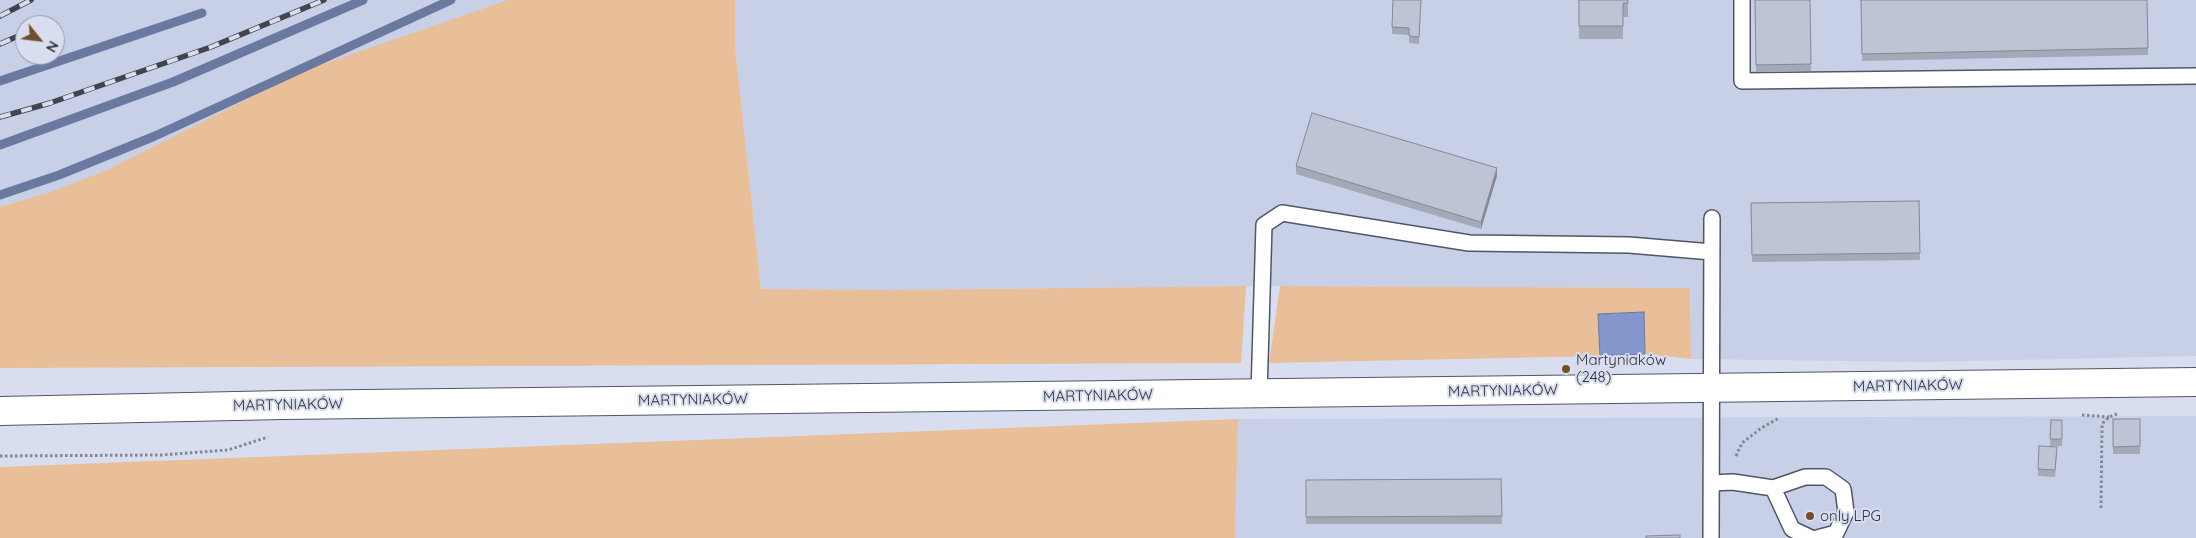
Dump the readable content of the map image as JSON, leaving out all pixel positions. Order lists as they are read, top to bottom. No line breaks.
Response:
{"streets":{"main road":["MARTYNIAKÓW"]},"places":["Martyniaków (248)","only LPG"],"north":"bottom right"}
